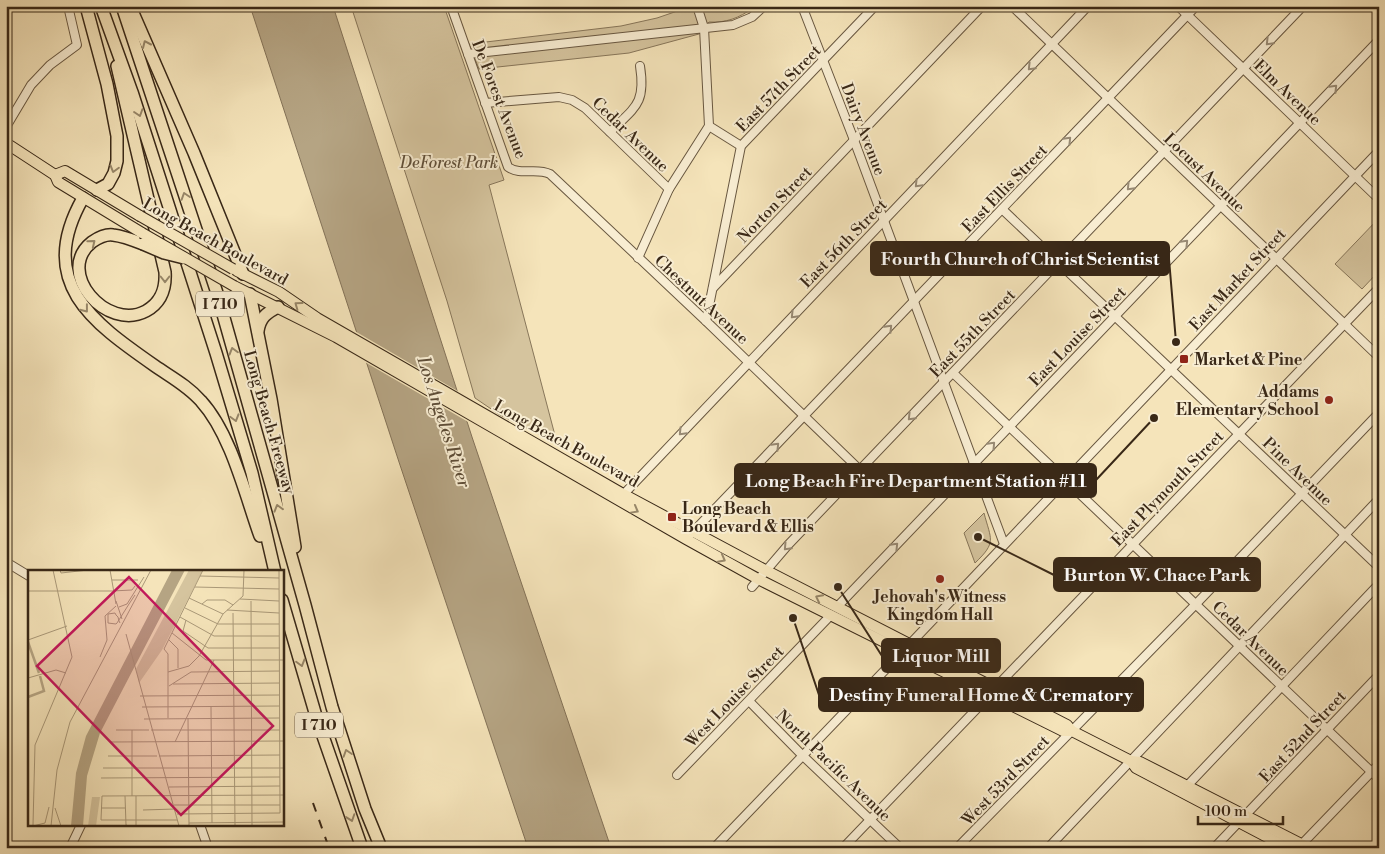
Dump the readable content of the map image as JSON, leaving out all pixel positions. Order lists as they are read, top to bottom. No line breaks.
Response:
{"streets":{"highway":["I 710","Long Beach Freeway"],"main road":["Long Beach Boulevard"],"street":["East 57th Street","Elm Avenue","De Forest Avenue","Dairy Avenue","Cedar Avenue","Locust Avenue","East Ellis Street","Norton Street","East 56th Street","East Market Street","Chestnut Avenue","East 55th Street","East Louise Street","Pine Avenue","East Plymouth Street","West Louise Street","East 52nd Street","North Pacific Avenue","West 53rd Street"]},"crossings":[["East 57th Street","Dairy Avenue"],["East 57th Street","Norton Street"],["East 57th Street","Chestnut Avenue"],["Elm Avenue","East Ellis Street"],["Elm Avenue","East Market Street"],["Elm Avenue","East 55th Street"],["Elm Avenue","East Louise Street"],["De Forest Avenue","Cedar Avenue"],["De Forest Avenue","Chestnut Avenue"],["Dairy Avenue","East Ellis Street"],["Dairy Avenue","Norton Street"],["Dairy Avenue","East 56th Street"],["Dairy Avenue","East Market Street"],["Dairy Avenue","East 55th Street"],["Dairy Avenue","East Louise Street"],["Cedar Avenue","East Market Street"],["Cedar Avenue","East 55th Street"],["Cedar Avenue","East Louise Street"],["Cedar Avenue","East Plymouth Street"],["Cedar Avenue","East 52nd Street"],["Cedar Avenue","West 53rd Street"],["Locust Avenue","East Ellis Street"],["Locust Avenue","East 56th Street"],["Locust Avenue","East Market Street"],["Locust Avenue","East 55th Street"],["Locust Avenue","East Louise Street"],["Locust Avenue","East Plymouth Street"],["East Ellis Street","Long Beach Boulevard"],["East Ellis Street","Chestnut Avenue"],["East Ellis Street","Pine Avenue"],["Long Beach Boulevard","East 56th Street"],["Long Beach Boulevard","East Market Street"],["Long Beach Boulevard","East 55th Street"],["Long Beach Boulevard","East Louise Street"],["Long Beach Boulevard","East Plymouth Street"],["Long Beach Boulevard","West Louise Street"],["Long Beach Boulevard","East 52nd Street"],["Long Beach Boulevard","West 53rd Street"],["East 56th Street","Chestnut Avenue"],["East Market Street","Pine Avenue"],["East Market Street","North Pacific Avenue"],["Chestnut Avenue","East 55th Street"],["East 55th Street","Pine Avenue"],["East Louise Street","Pine Avenue"],["East Louise Street","West Louise Street"],["Pine Avenue","East Plymouth Street"],["Pine Avenue","West 53rd Street"],["West Louise Street","North Pacific Avenue"]],"one_way":["East Ellis Street","East 56th Street","East 55th Street","East Louise Street"],"water":["Los Angeles River"],"parks":["DeForest Park"],"places":{"other":["Fourth Church of Christ Scientist","Addams Elementary School","Long Beach Fire Department Station #11","Burton W. Chace Park","Jehovah's Witness Kingdom Hall","Liquor Mill","Destiny Funeral Home & Crematory"],"transit":["Market & Pine","Long Beach Boulevard & Ellis"]},"scale_bar":"100 m"}
